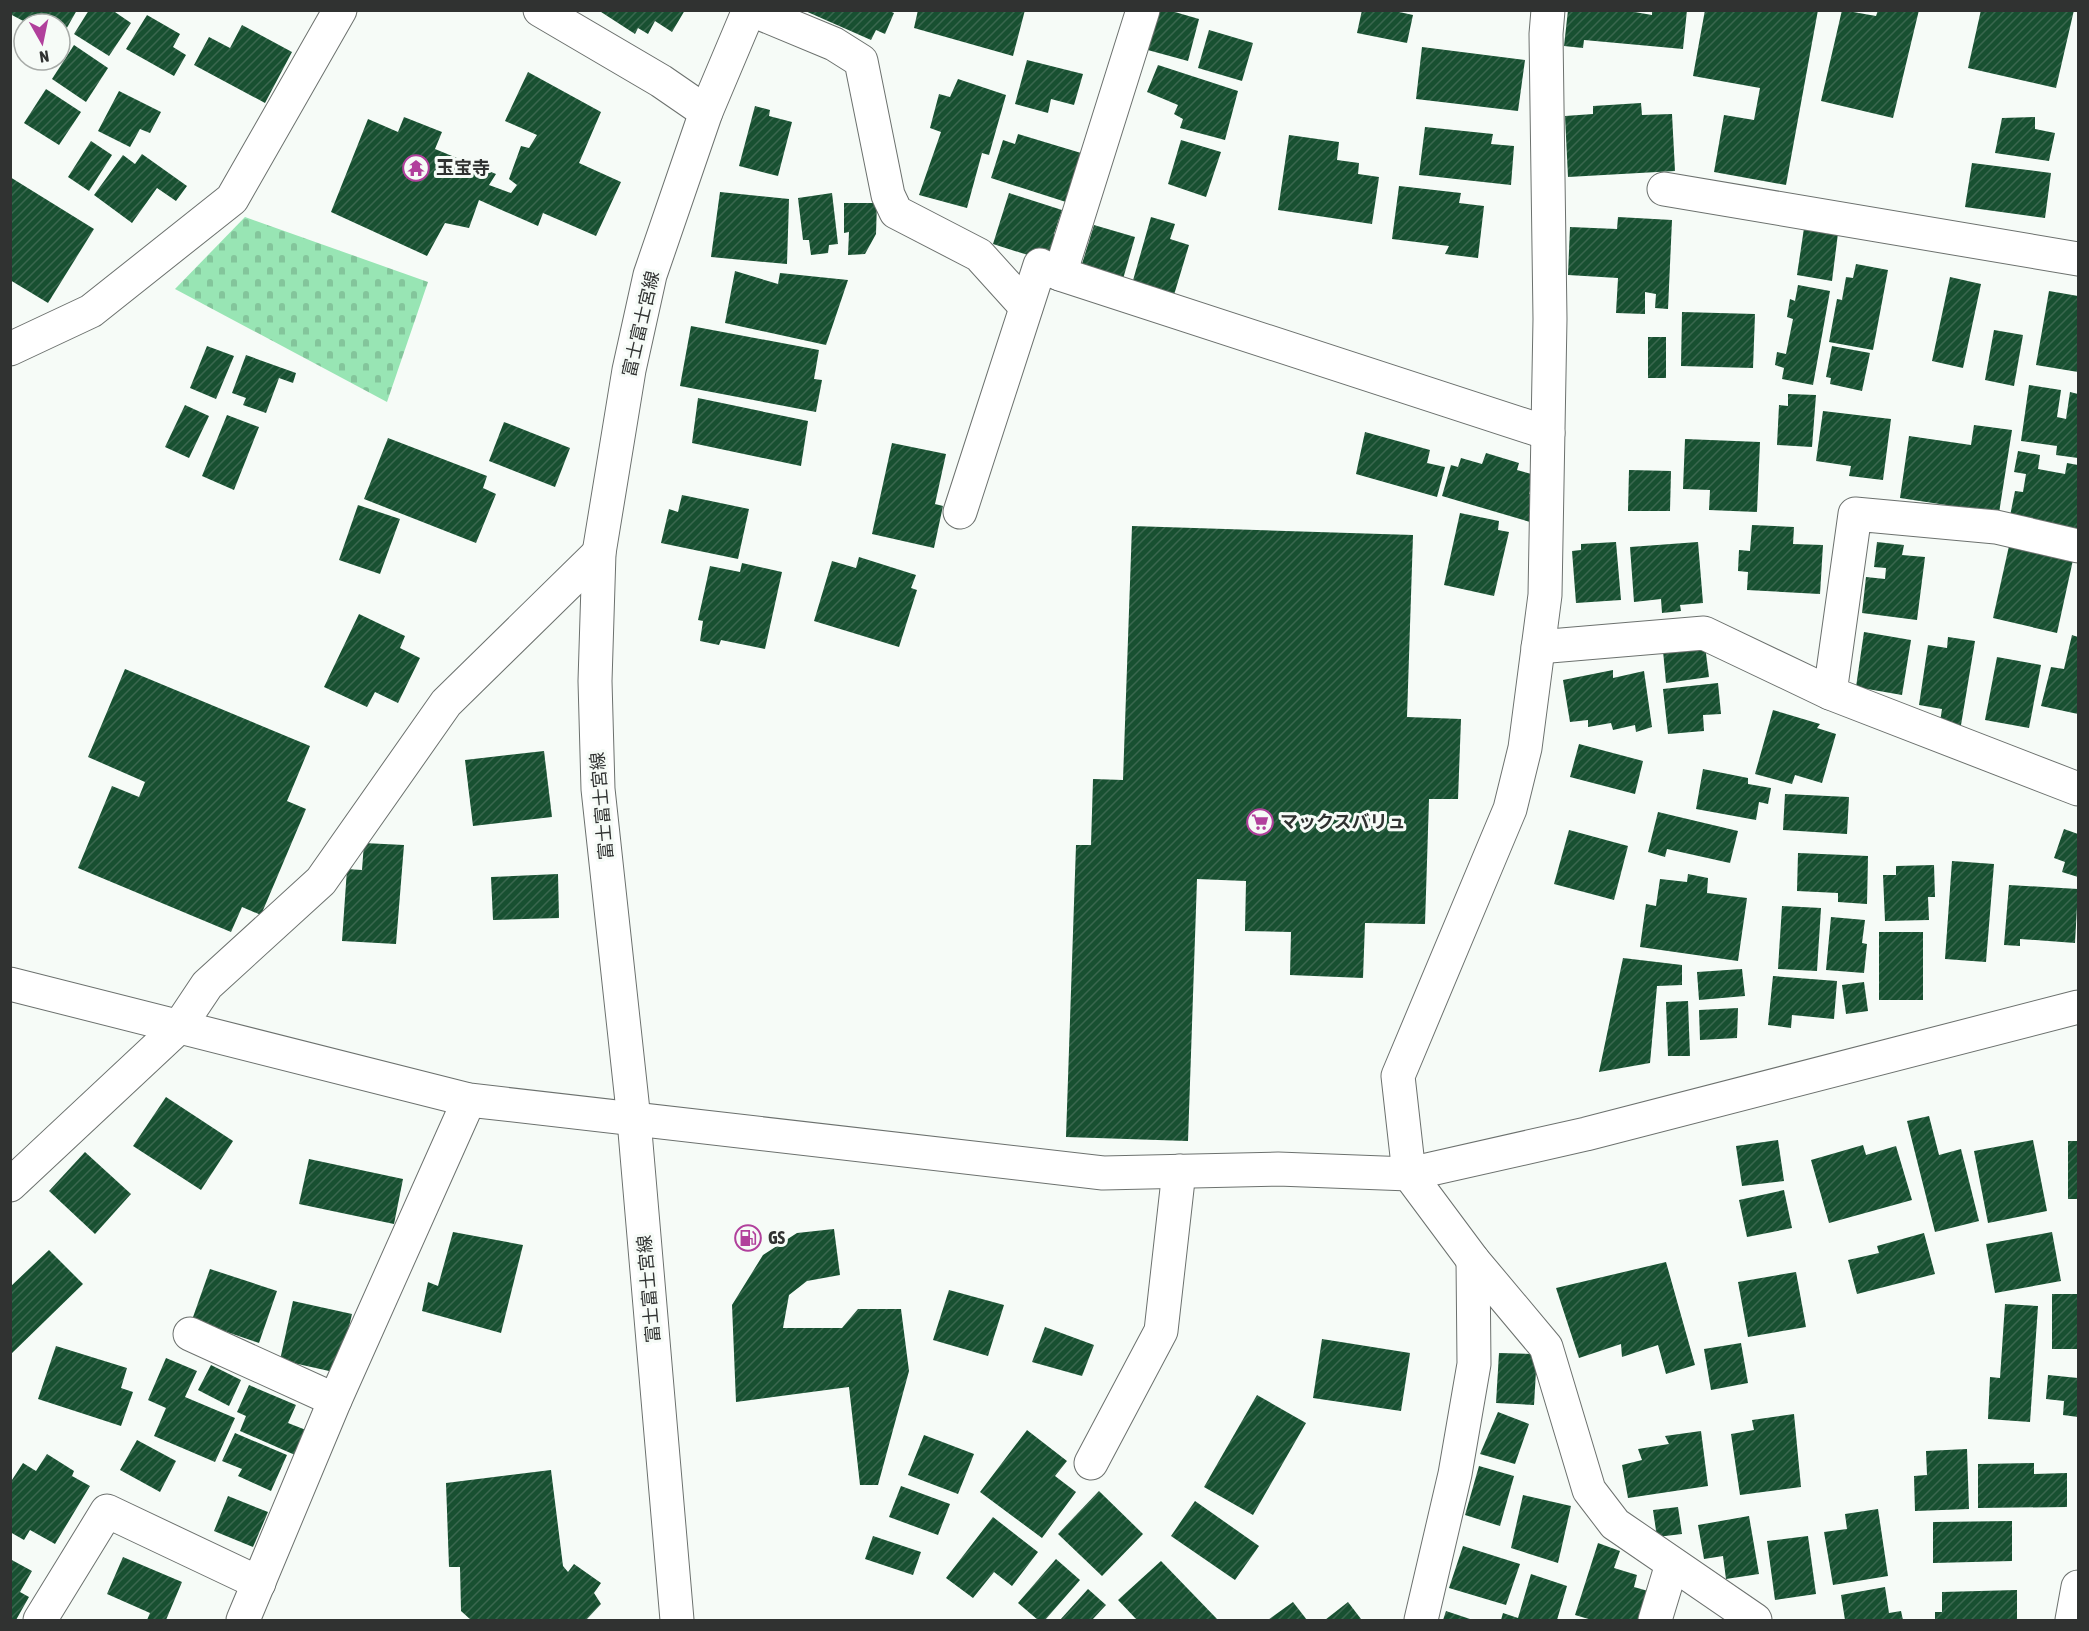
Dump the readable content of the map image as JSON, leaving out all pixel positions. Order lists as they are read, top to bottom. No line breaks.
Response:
{"streets":{"street":["富士富士宮線"]},"places":{"temple":["玉宝寺"],"supermarket":["マックスバリュ"],"fuel station":["GS"]},"north":"bottom"}
